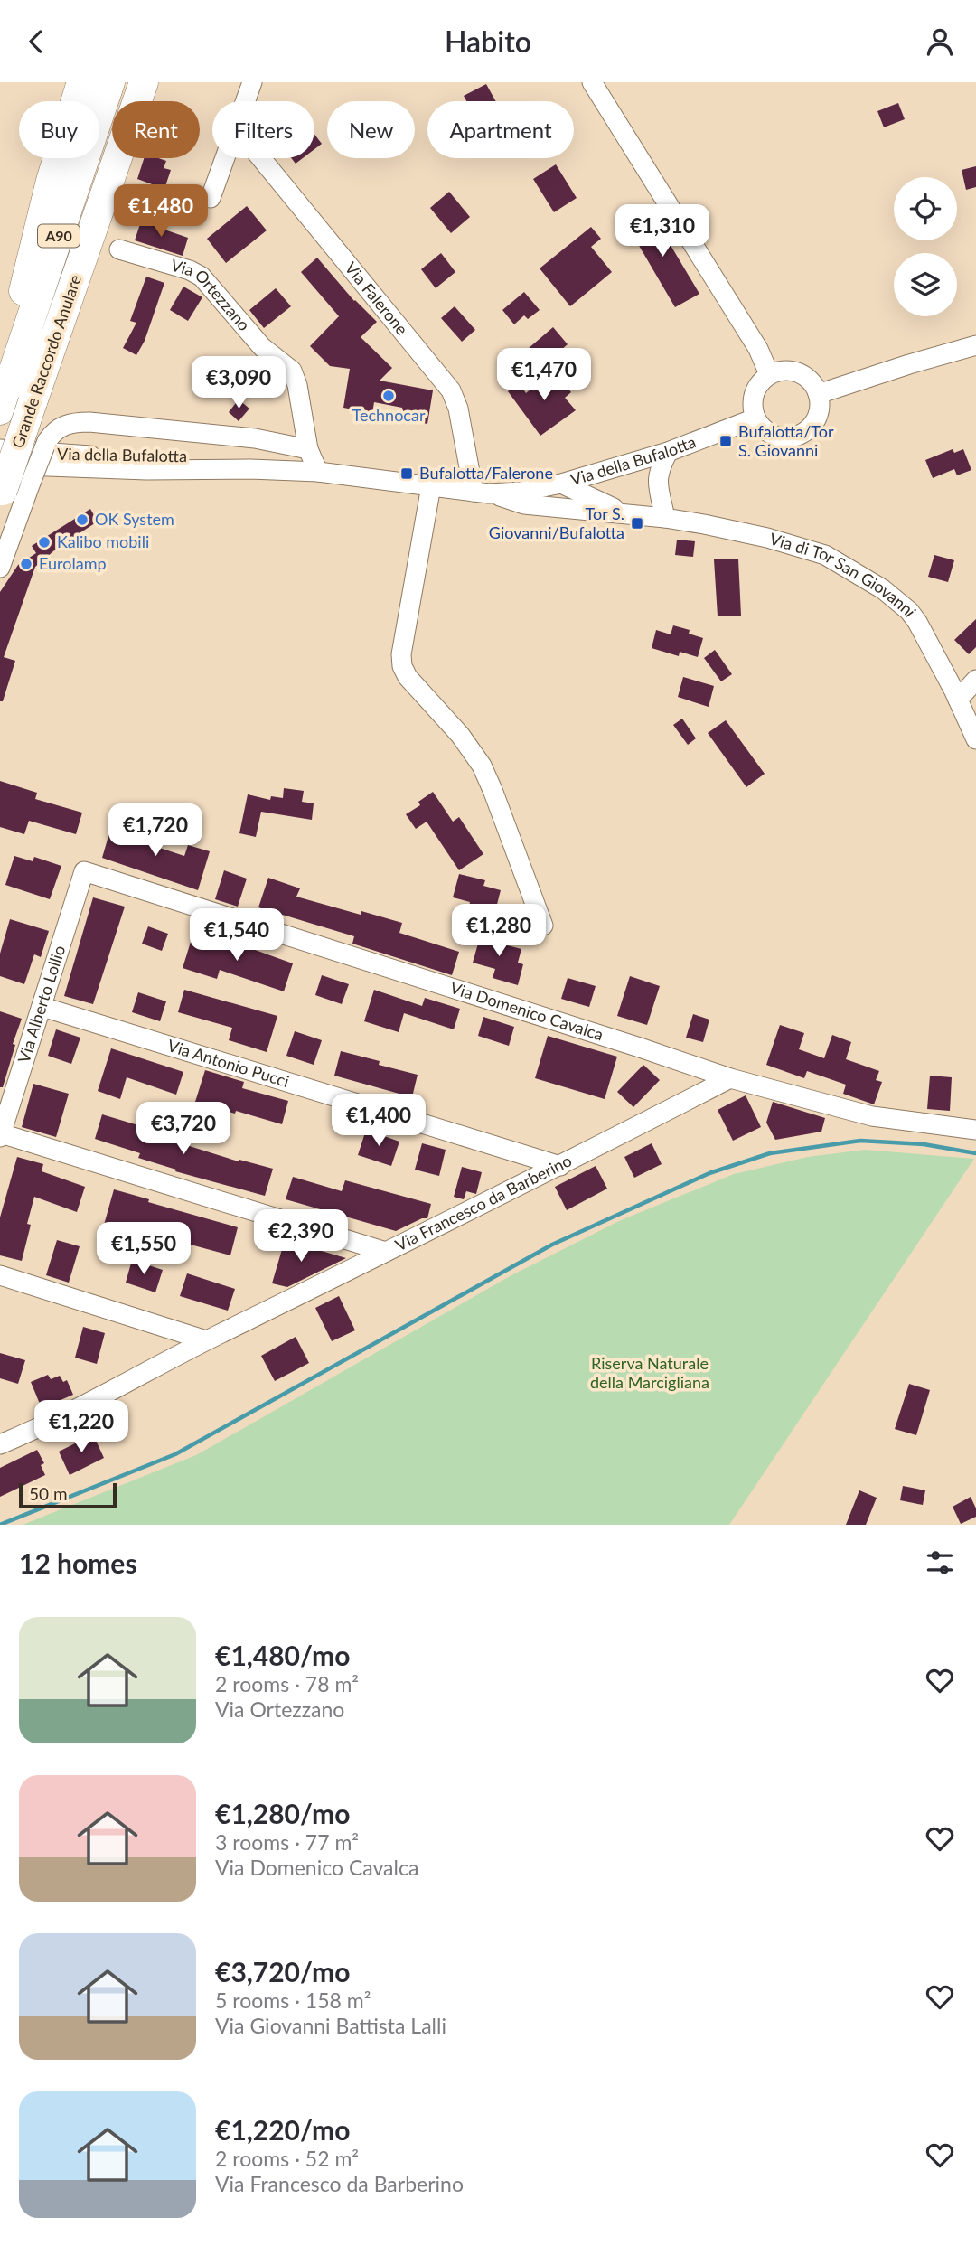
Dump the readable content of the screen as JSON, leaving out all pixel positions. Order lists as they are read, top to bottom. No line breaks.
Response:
{"streets":{"highway":["A90","Grande Raccordo Anulare"],"street":["Via Ortezzano","Via Falerone","Via della Bufalotta","Via di Tor San Giovanni","Via Alberto Lollio","Via Domenico Cavalca","Via Antonio Pucci","Via Francesco da Barberino"]},"crossings":[["Via Ortezzano","Via della Bufalotta"],["Via Falerone","Via della Bufalotta"],["Grande Raccordo Anulare","Via della Bufalotta"],["Via Alberto Lollio","Via Domenico Cavalca"],["Via Alberto Lollio","Via Antonio Pucci"],["Via Domenico Cavalca","Via Francesco da Barberino"],["Via Antonio Pucci","Via Francesco da Barberino"]],"parks":["Riserva Naturale della Marcigliana"],"places":{"other":["Technocar","OK System","Kalibo mobili","Eurolamp"],"transit":["Bufalotta/Tor S. Giovanni","Bufalotta/Falerone","Tor S. Giovanni/Bufalotta"]},"scale_bar":"50 m","page":{"header":"Habito","chip":["Buy","Rent","Filters","New","Apartment"],"price":["€1,480","€1,310","€1,470","€3,090","€1,720","€1,280","€1,540","€1,400","€3,720","€2,390","€1,550","€1,220"],"scale":"50 m","heading":"12 homes","list":[{"name":"€1,480/mo","note":"2 rooms · 78 m² · Via Ortezzano"},{"name":"€1,280/mo","note":"3 rooms · 77 m² · Via Domenico Cavalca"},{"name":"€3,720/mo","note":"5 rooms · 158 m² · Via Giovanni Battista Lalli"},{"name":"€1,220/mo","note":"2 rooms · 52 m² · Via Francesco da Barberino"}]}}
